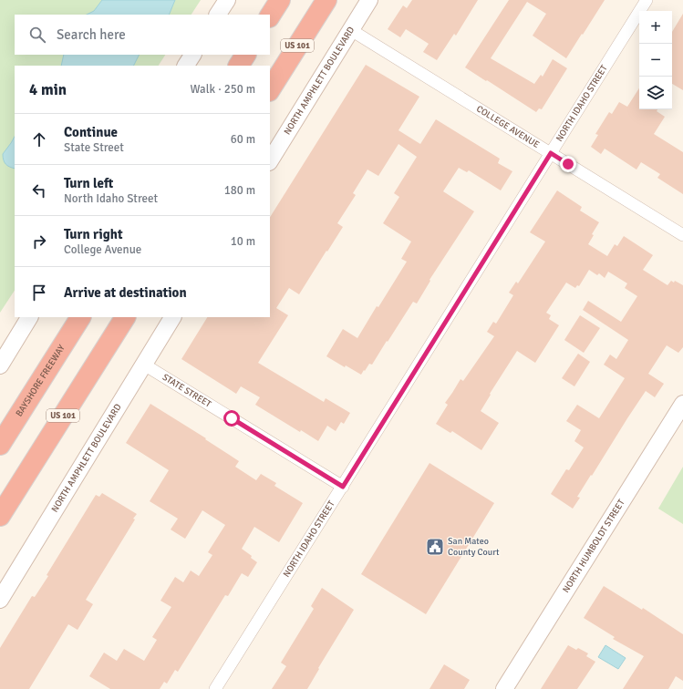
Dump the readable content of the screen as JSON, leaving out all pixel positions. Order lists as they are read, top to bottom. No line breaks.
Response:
{"streets":{"highway":["US 101","BAYSHORE FREEWAY"],"street":["NORTH AMPHLETT BOULEVARD","NORTH IDAHO STREET","COLLEGE AVENUE","STATE STREET","NORTH HUMBOLDT STREET"]},"crossings":[["NORTH AMPHLETT BOULEVARD","COLLEGE AVENUE"],["NORTH AMPHLETT BOULEVARD","STATE STREET"],["NORTH IDAHO STREET","COLLEGE AVENUE"],["NORTH IDAHO STREET","STATE STREET"]],"places":{"public building":["San Mateo County Court"]},"page":{"map_buttons":["+","−"],"search":"Search here","heading":["4 min","Walk · 250 m"],"list":[["Continue","State Street","60 m"],["Turn left","North Idaho Street","180 m"],["Turn right","College Avenue","10 m"],"Arrive at destination"]}}
